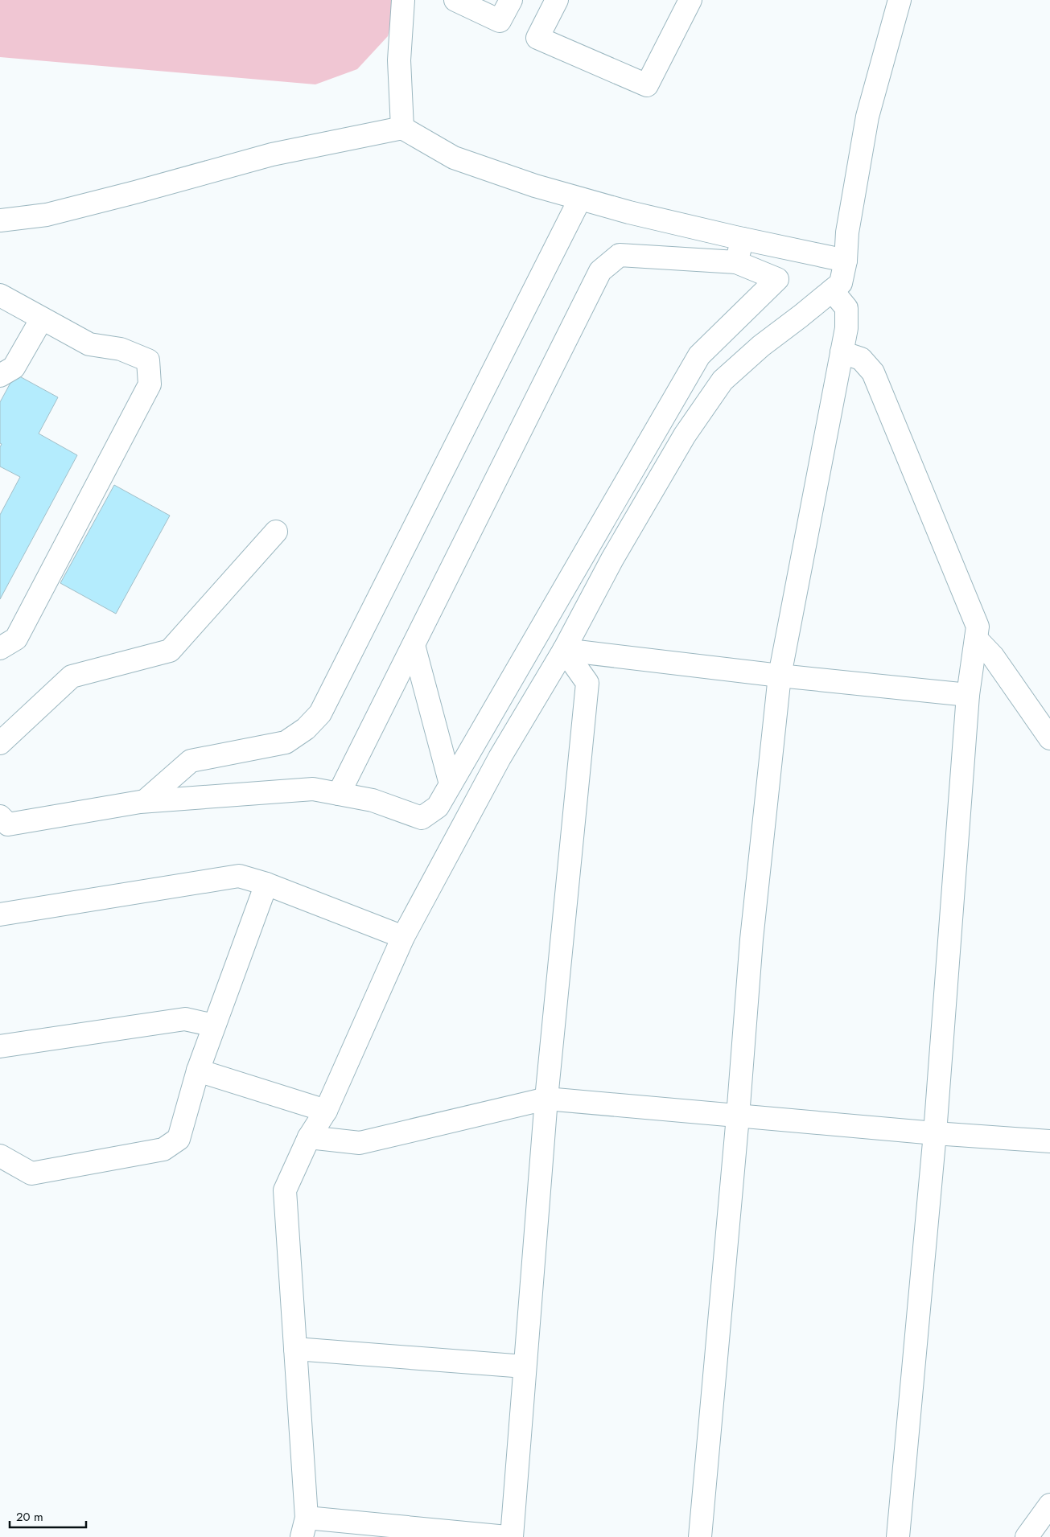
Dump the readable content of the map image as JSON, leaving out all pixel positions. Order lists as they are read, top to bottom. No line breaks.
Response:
{"scale_bar":"20 m"}
